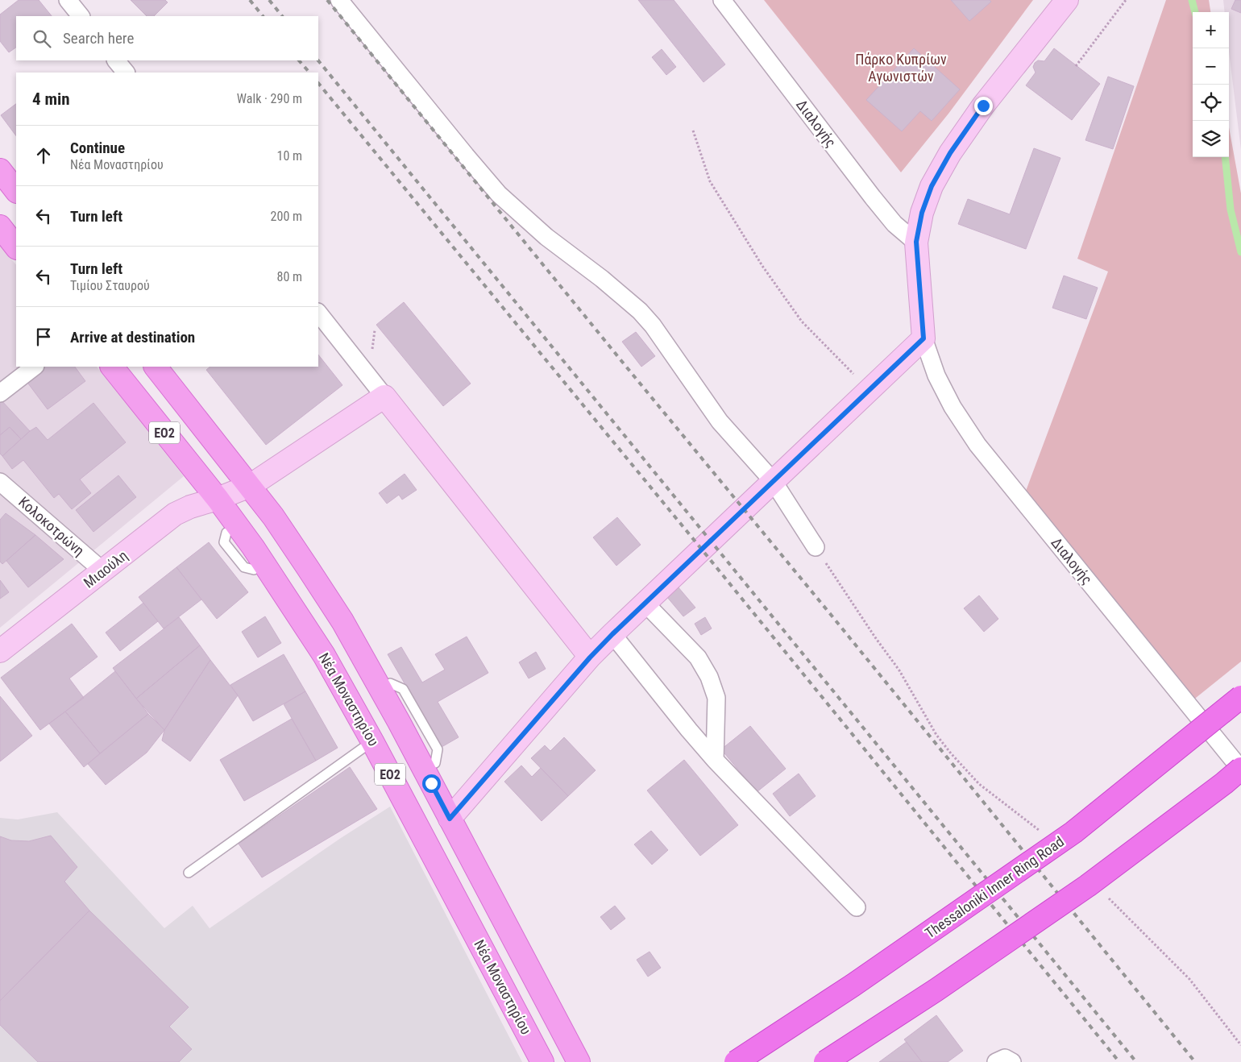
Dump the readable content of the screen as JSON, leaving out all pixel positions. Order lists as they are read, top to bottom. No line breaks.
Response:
{"streets":{"highway":["Thessaloniki Inner Ring Road"],"main road":["ΕΟ2","Νέα Μοναστηρίου"],"street":["Διαλογής","Κολοκοτρώνη","Μιαούλη"]},"crossings":[["ΕΟ2","Μιαούλη"],["Κολοκοτρώνη","Μιαούλη"],["Μιαούλη","Νέα Μοναστηρίου"]],"parks":["Πάρκο Κυπρίων Αγωνιστών"],"page":{"map_buttons":["+","−"],"search":"Search here","heading":["4 min","Walk · 290 m"],"list":[["Continue","Νέα Μοναστηρίου","10 m"],["Turn left","200 m"],["Turn left","Τιμίου Σταυρού","80 m"],"Arrive at destination"]}}
